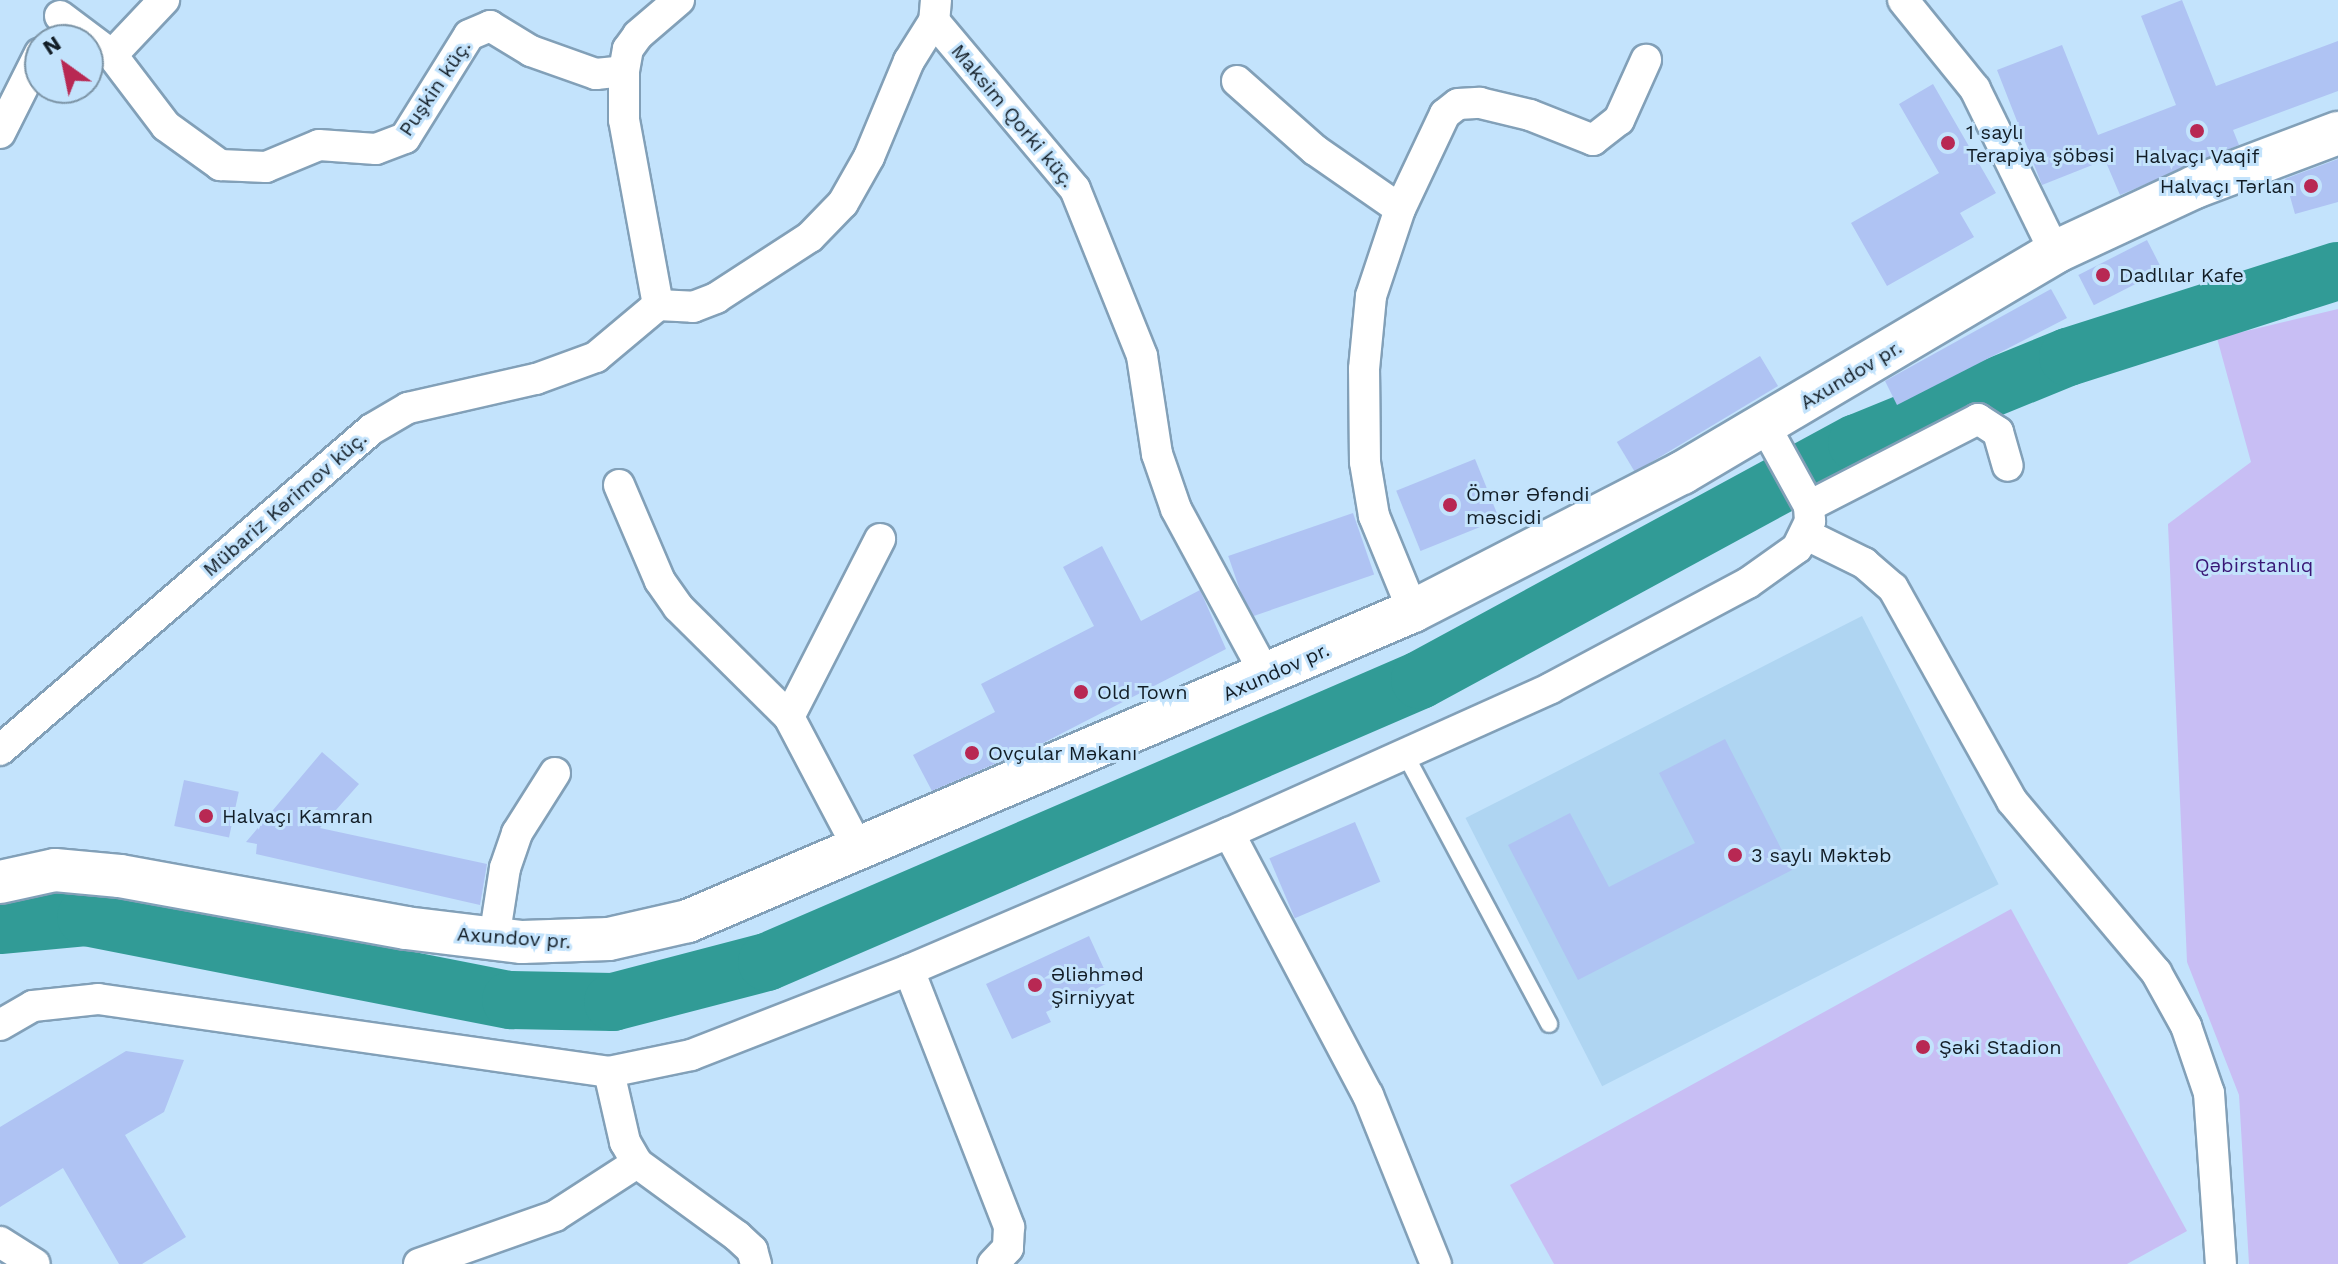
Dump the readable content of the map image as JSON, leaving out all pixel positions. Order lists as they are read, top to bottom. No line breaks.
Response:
{"streets":{"street":["Puşkin küç.","Maksim Qorki küç.","Axundov pr.","Mübariz Kərimov küç."]},"crossings":[["Maksim Qorki küç.","Axundov pr."]],"parks":["Qəbirstanlıq"],"places":["Halvaçı Vaqif","1 saylı Terapiya şöbəsi","Halvaçı Tərlan","Dadlılar Kafe","Ömər Əfəndi məscidi","Old Town","Ovçular Məkanı","Halvaçı Kamran","3 saylı Məktəb","Əliəhməd Şirniyyat","Şəki Stadion"],"north":"top left"}
